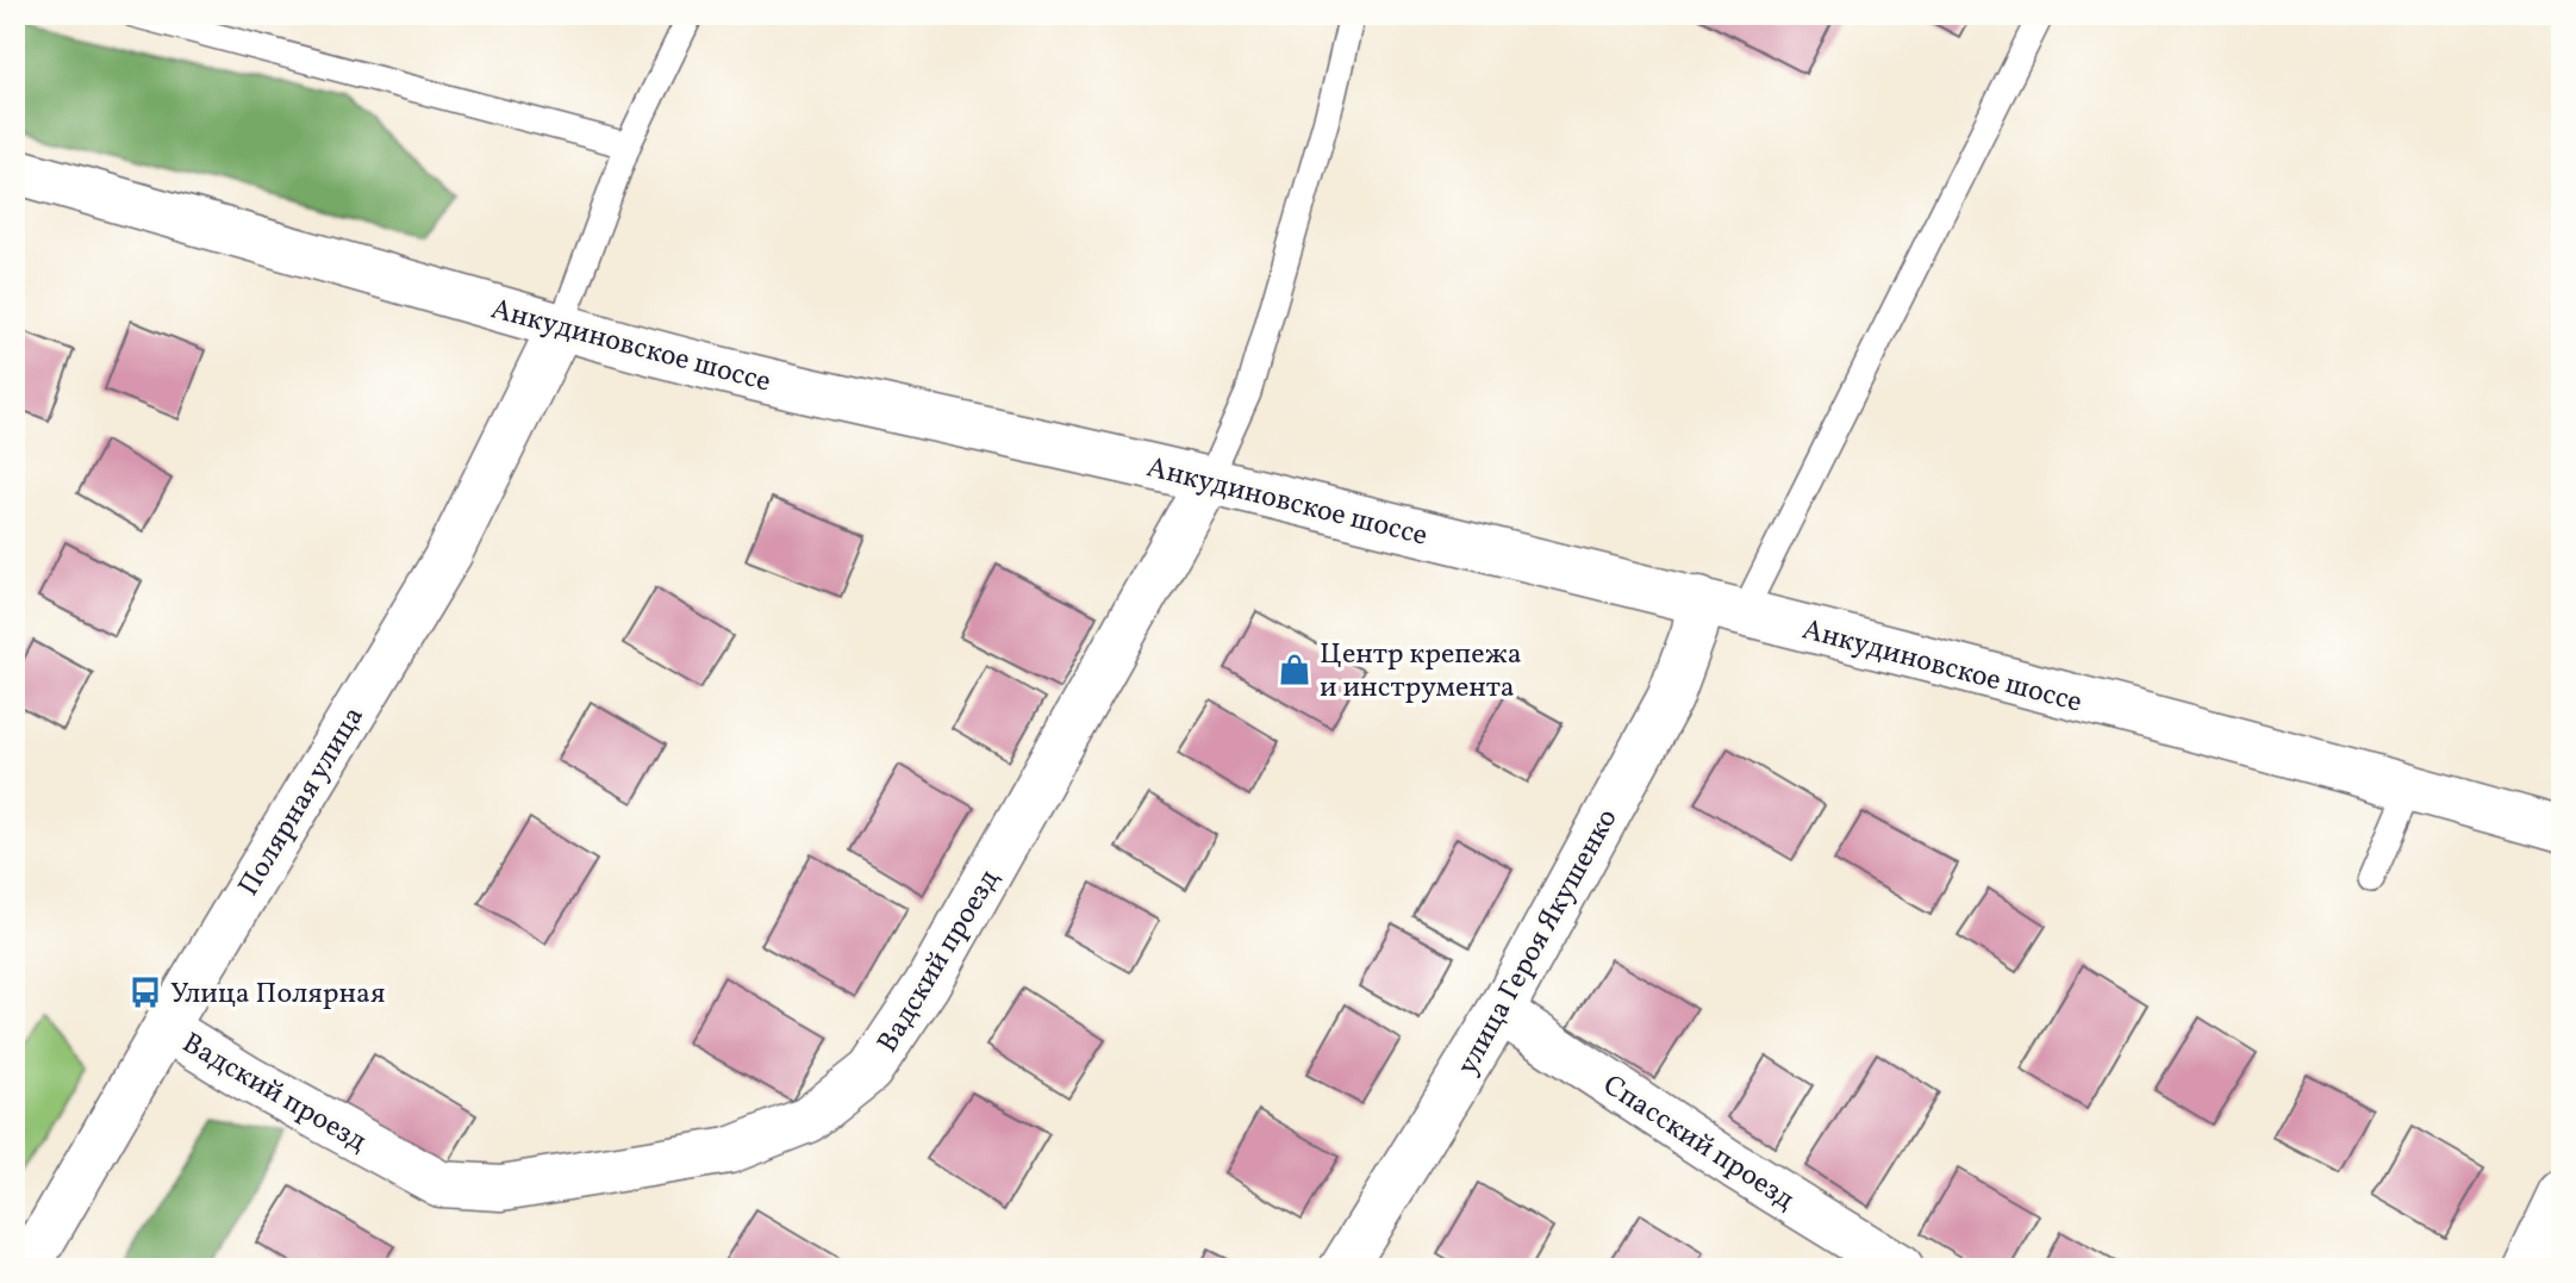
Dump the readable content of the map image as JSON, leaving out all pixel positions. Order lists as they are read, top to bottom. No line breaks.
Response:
{"streets":{"street":["Анкудиновское шоссе","Полярная улица","улица Героя Якушенко","Вадский проезд","Спасский проезд"]},"crossings":[["Анкудиновское шоссе","Полярная улица"],["Анкудиновское шоссе","улица Героя Якушенко"],["Анкудиновское шоссе","Вадский проезд"],["Полярная улица","Вадский проезд"],["улица Героя Якушенко","Спасский проезд"]],"places":{"shop":["Центр крепежа и инструмента"],"bus stop":["Улица Полярная"]}}
